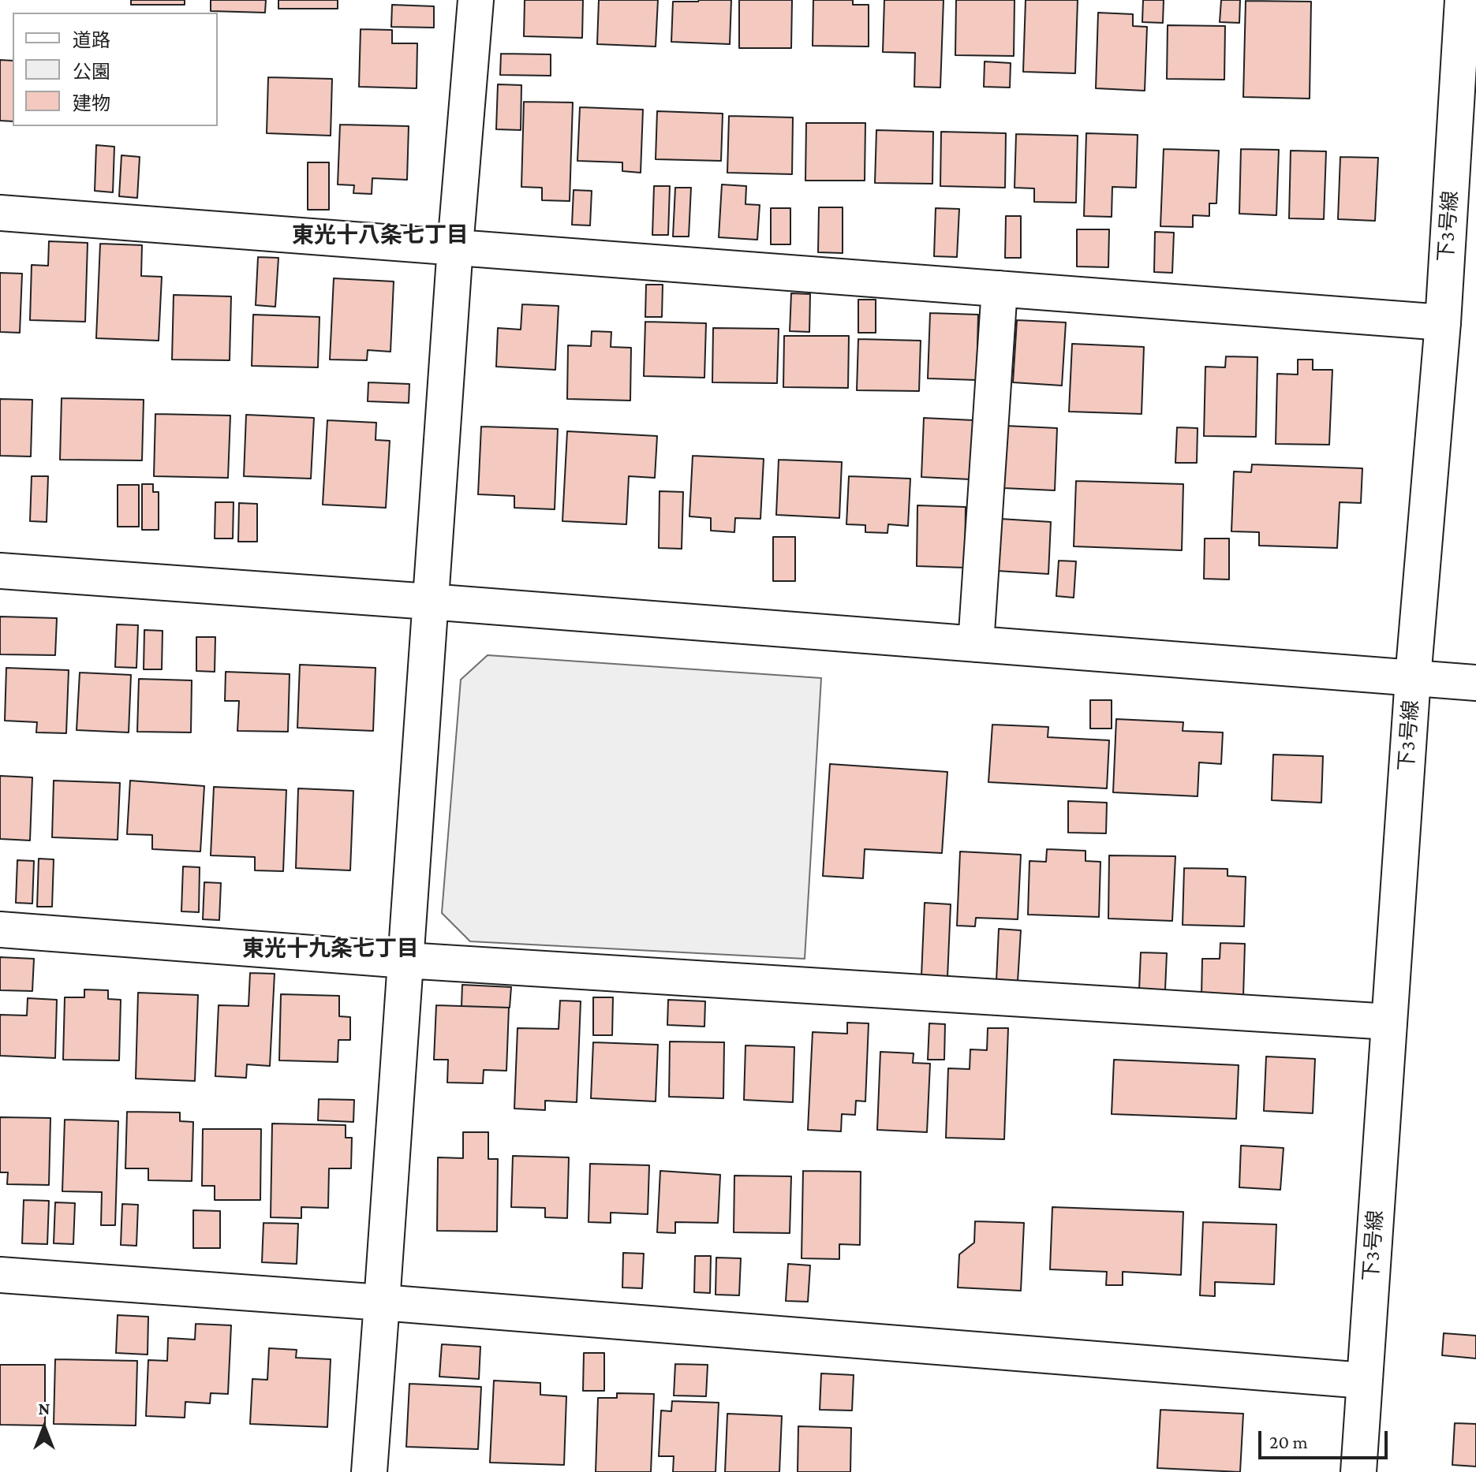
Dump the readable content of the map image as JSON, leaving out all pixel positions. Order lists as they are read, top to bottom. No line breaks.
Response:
{"streets":{"street":["下3号線"]},"districts":["東光十八条七丁目","東光十九条七丁目"],"legend":["道路","公園","建物"],"scale_bar":"20 m","north":"top"}
